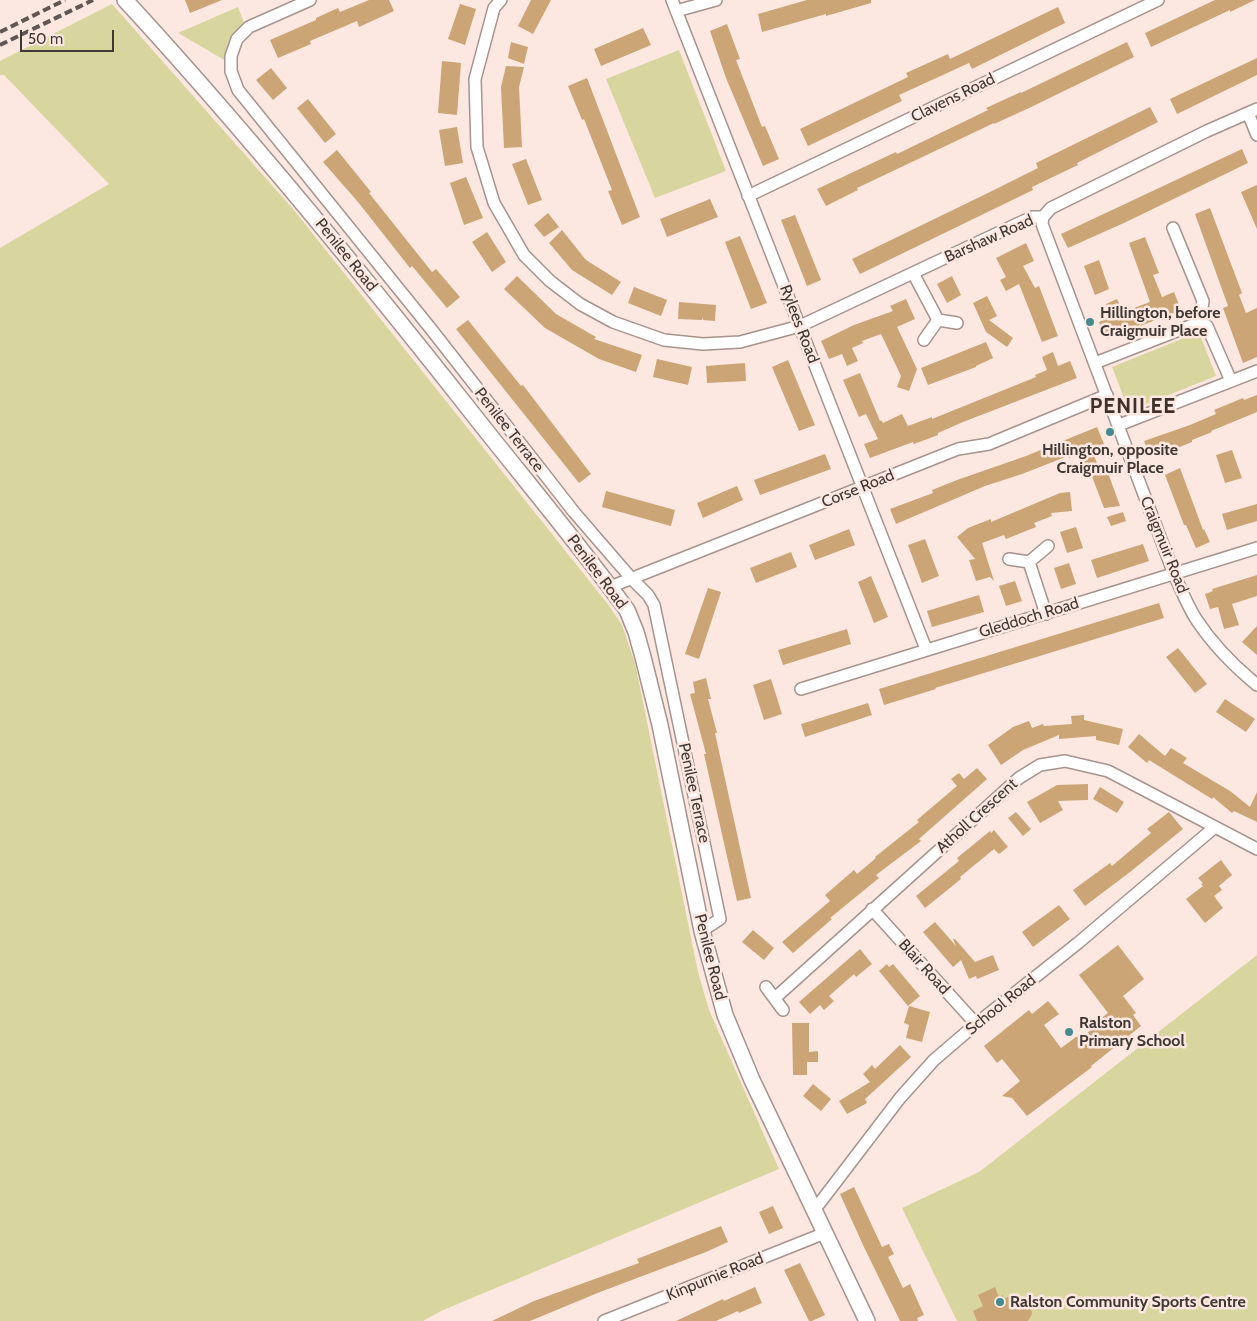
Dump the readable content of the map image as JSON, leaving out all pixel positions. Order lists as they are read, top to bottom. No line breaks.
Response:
{"streets":{"street":["Clavens Road","Barshaw Road","Penilee Road","Rylees Road","Penilee Terrace","Corse Road","Craigmuir Road","Gleddoch Road","Atholl Crescent","Blair Road","School Road","Kinpurnie Road"]},"crossings":[["Clavens Road","Rylees Road"],["Barshaw Road","Rylees Road"],["Barshaw Road","Craigmuir Road"],["Penilee Road","Penilee Terrace"],["Penilee Road","Corse Road"],["Penilee Road","School Road"],["Penilee Road","Kinpurnie Road"],["Rylees Road","Corse Road"],["Rylees Road","Gleddoch Road"],["Penilee Terrace","Corse Road"],["Corse Road","Craigmuir Road"],["Craigmuir Road","Gleddoch Road"],["Atholl Crescent","Blair Road"],["Atholl Crescent","School Road"],["Blair Road","School Road"]],"districts":["PENILEE"],"places":["Hillington, before Craigmuir Place","Hillington, opposite Craigmuir Place","Ralston Primary School","Ralston Community Sports Centre"],"scale_bar":"50 m"}
